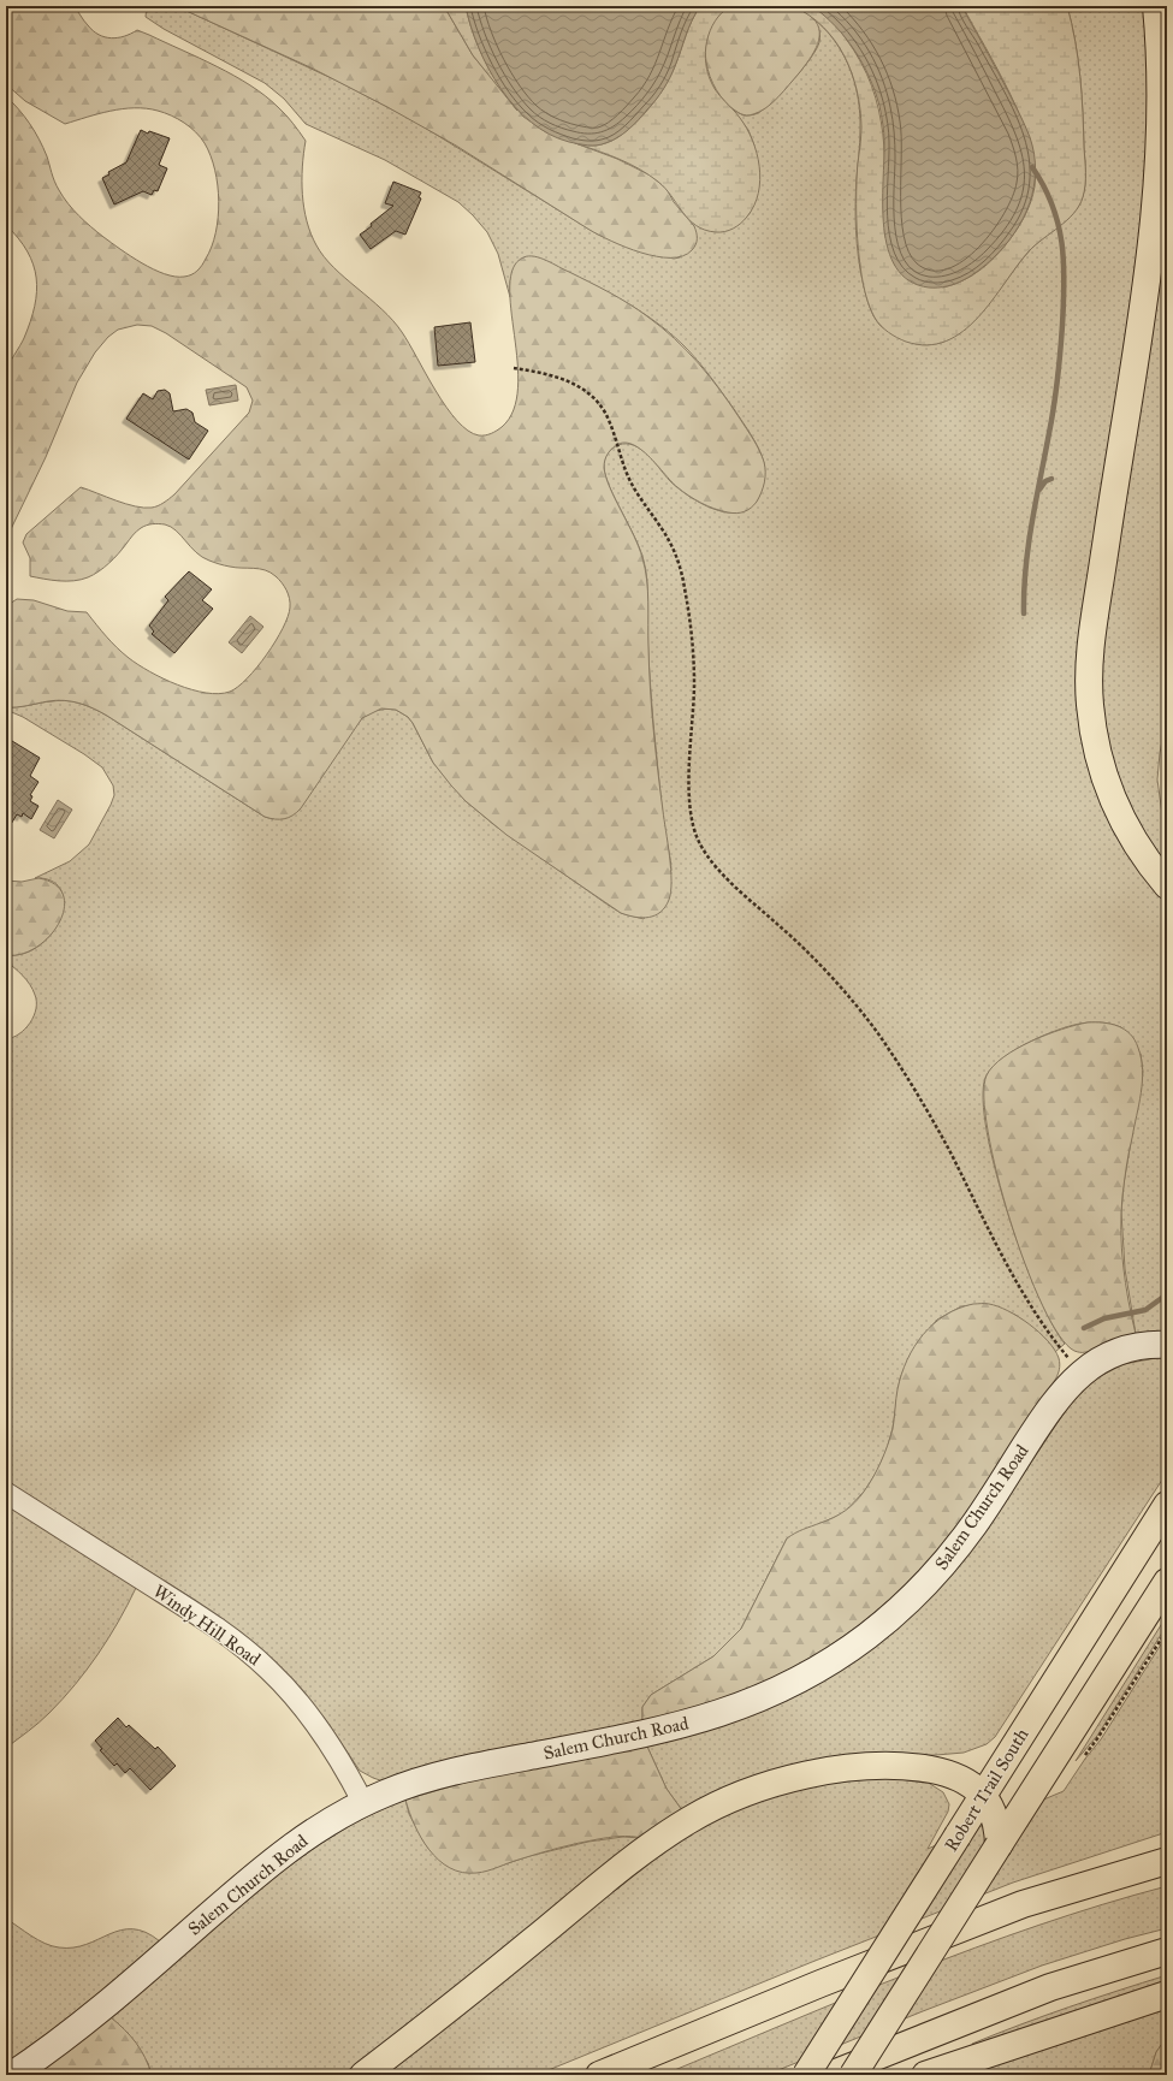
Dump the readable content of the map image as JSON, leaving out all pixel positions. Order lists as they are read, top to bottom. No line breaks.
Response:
{"streets":{"main road":["Robert Trail South"],"street":["Salem Church Road","Windy Hill Road"]},"crossings":[["Salem Church Road","Windy Hill Road"]]}
